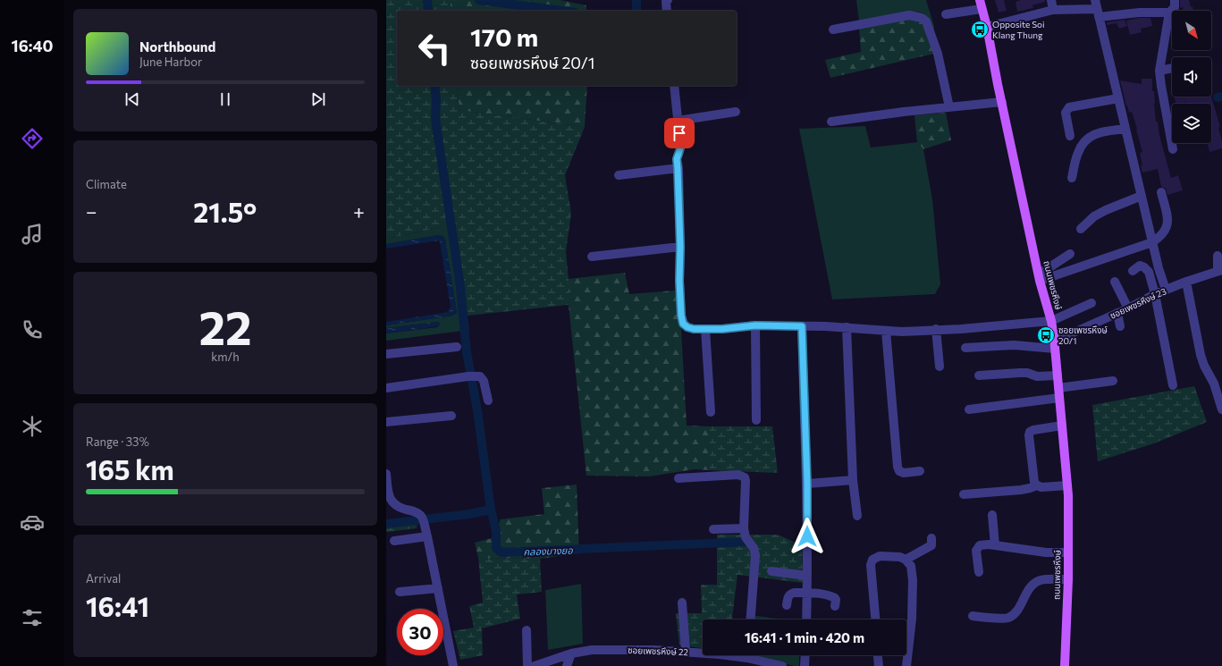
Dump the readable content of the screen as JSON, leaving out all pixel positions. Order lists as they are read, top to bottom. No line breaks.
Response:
{"streets":{"main road":["ถนนเพชรหึงษ์"],"street":["ซอยเพชรหึงษ์ 23","ซอยเพชรหึงษ์ 22"]},"crossings":[["ถนนเพชรหึงษ์","ซอยเพชรหึงษ์ 23"]],"water":["คลองบางยอ"],"places":{"bus stop":["Opposite Soi Klang Thung","ซอยเพชรหึงษ์ 20/1"]},"north":"bottom right","page":{"tabs":"16:40","turn":["170 m","ซอยเพชรหึงษ์ 20/1"],"song":["Northbound","June Harbor"],"tile":["Climate",["22","km/h"],["Range · 33%","165 km"],["Arrival","16:41"]],"heat":["−","21.5°","+"],"limit":"30","trip":"16:41 · 1 min · 420 m"}}
